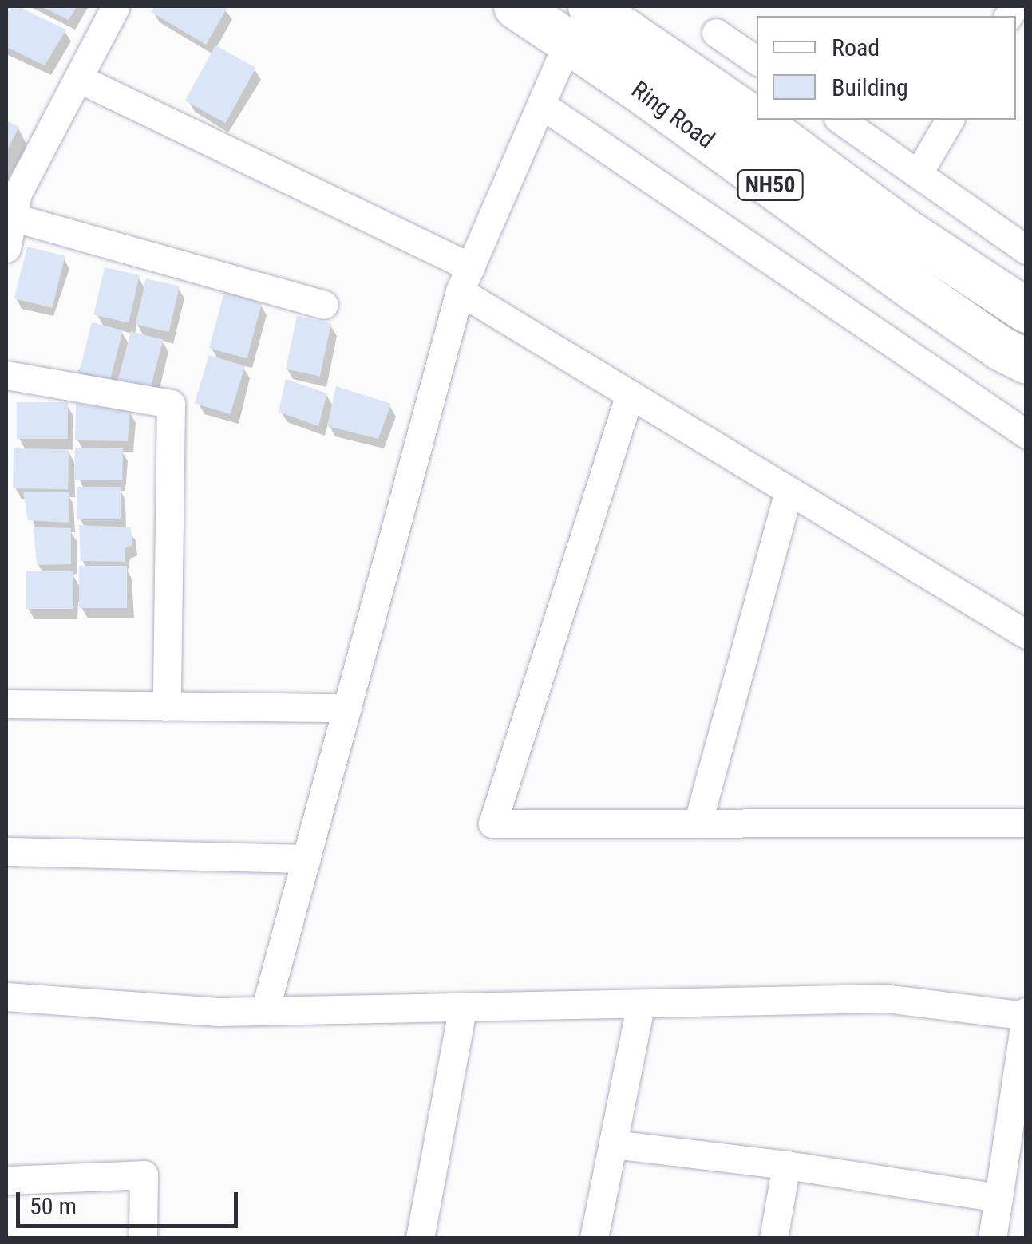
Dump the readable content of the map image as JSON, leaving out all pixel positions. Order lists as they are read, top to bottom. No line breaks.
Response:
{"streets":{"highway":["Ring Road","NH50"]},"legend":["Road","Building"],"scale_bar":"50 m"}
